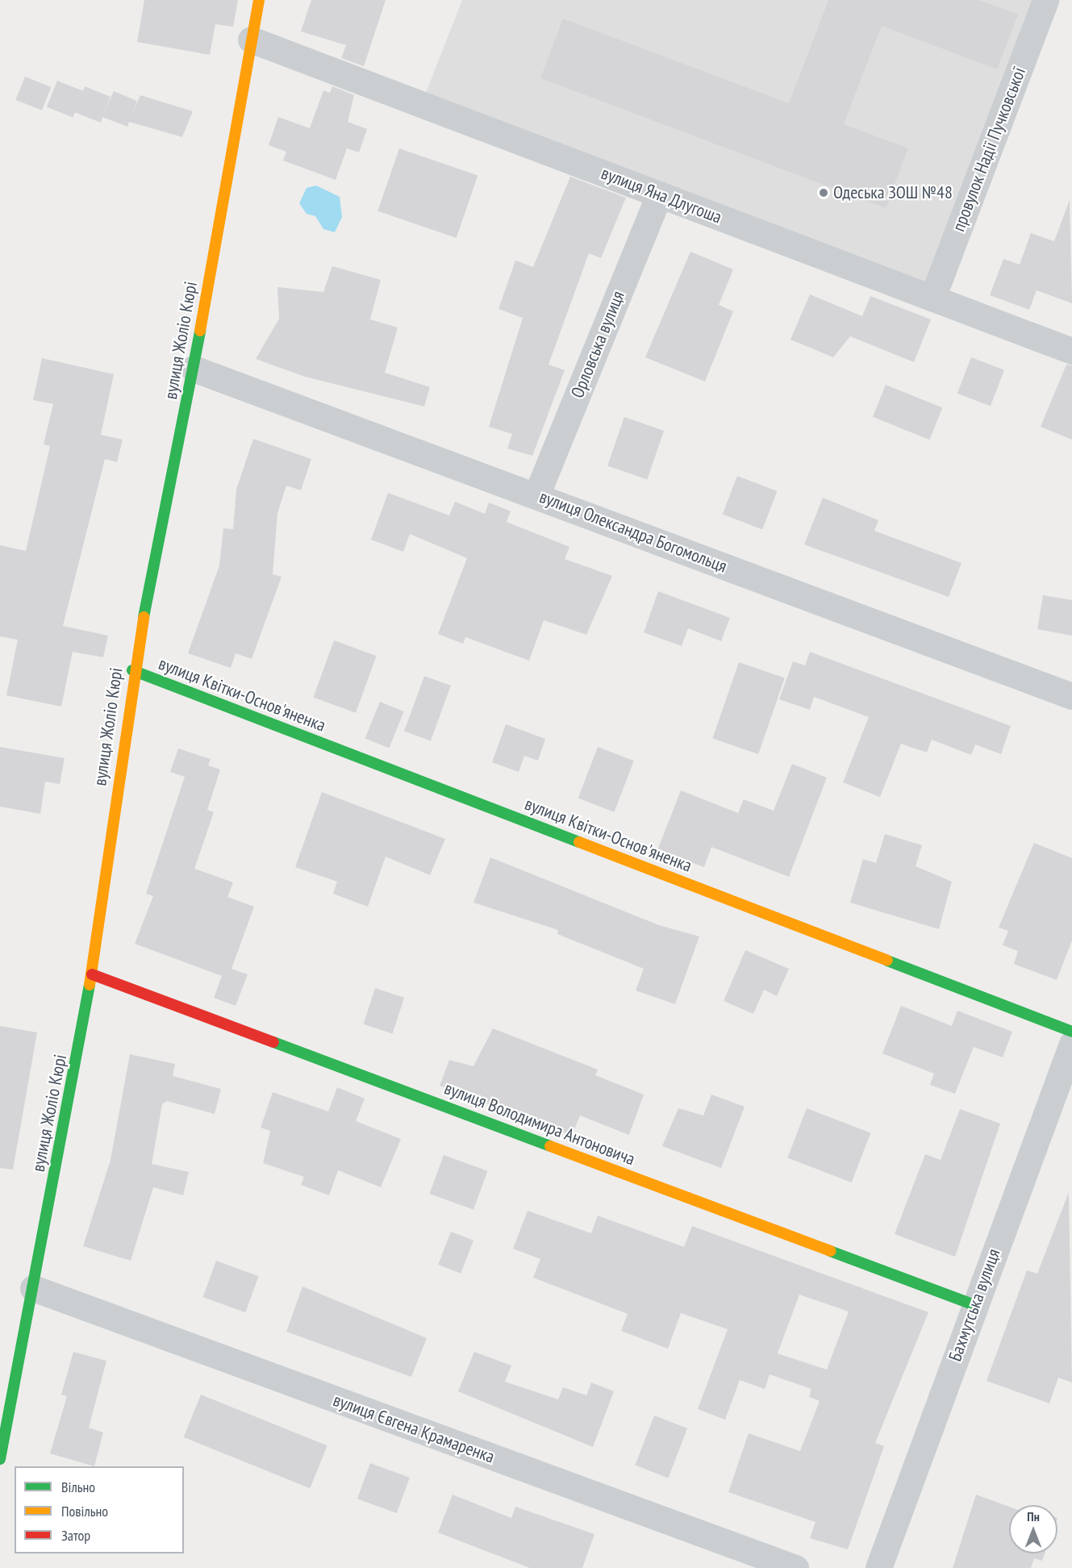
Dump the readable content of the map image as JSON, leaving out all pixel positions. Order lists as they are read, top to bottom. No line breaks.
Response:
{"streets":{"street":["провулок Надії Пучковської","вулиця Яна Длугоша","вулиця Жоліо Кюрі","Орловська вулиця","вулиця Олександра Богомольця","вулиця Квітки-Основ'яненка","вулиця Володимира Антоновича","Бахмутська вулиця","вулиця Євгена Крамаренка"]},"crossings":[["провулок Надії Пучковської","вулиця Яна Длугоша"],["вулиця Яна Длугоша","вулиця Жоліо Кюрі"],["вулиця Яна Длугоша","Орловська вулиця"],["вулиця Жоліо Кюрі","вулиця Олександра Богомольця"],["вулиця Жоліо Кюрі","вулиця Квітки-Основ'яненка"],["вулиця Жоліо Кюрі","вулиця Володимира Антоновича"],["вулиця Жоліо Кюрі","вулиця Євгена Крамаренка"],["Орловська вулиця","вулиця Олександра Богомольця"],["вулиця Володимира Антоновича","Бахмутська вулиця"]],"places":["Одеська ЗОШ №48"],"legend":["Вільно","Повільно","Затор"],"north":"top"}
